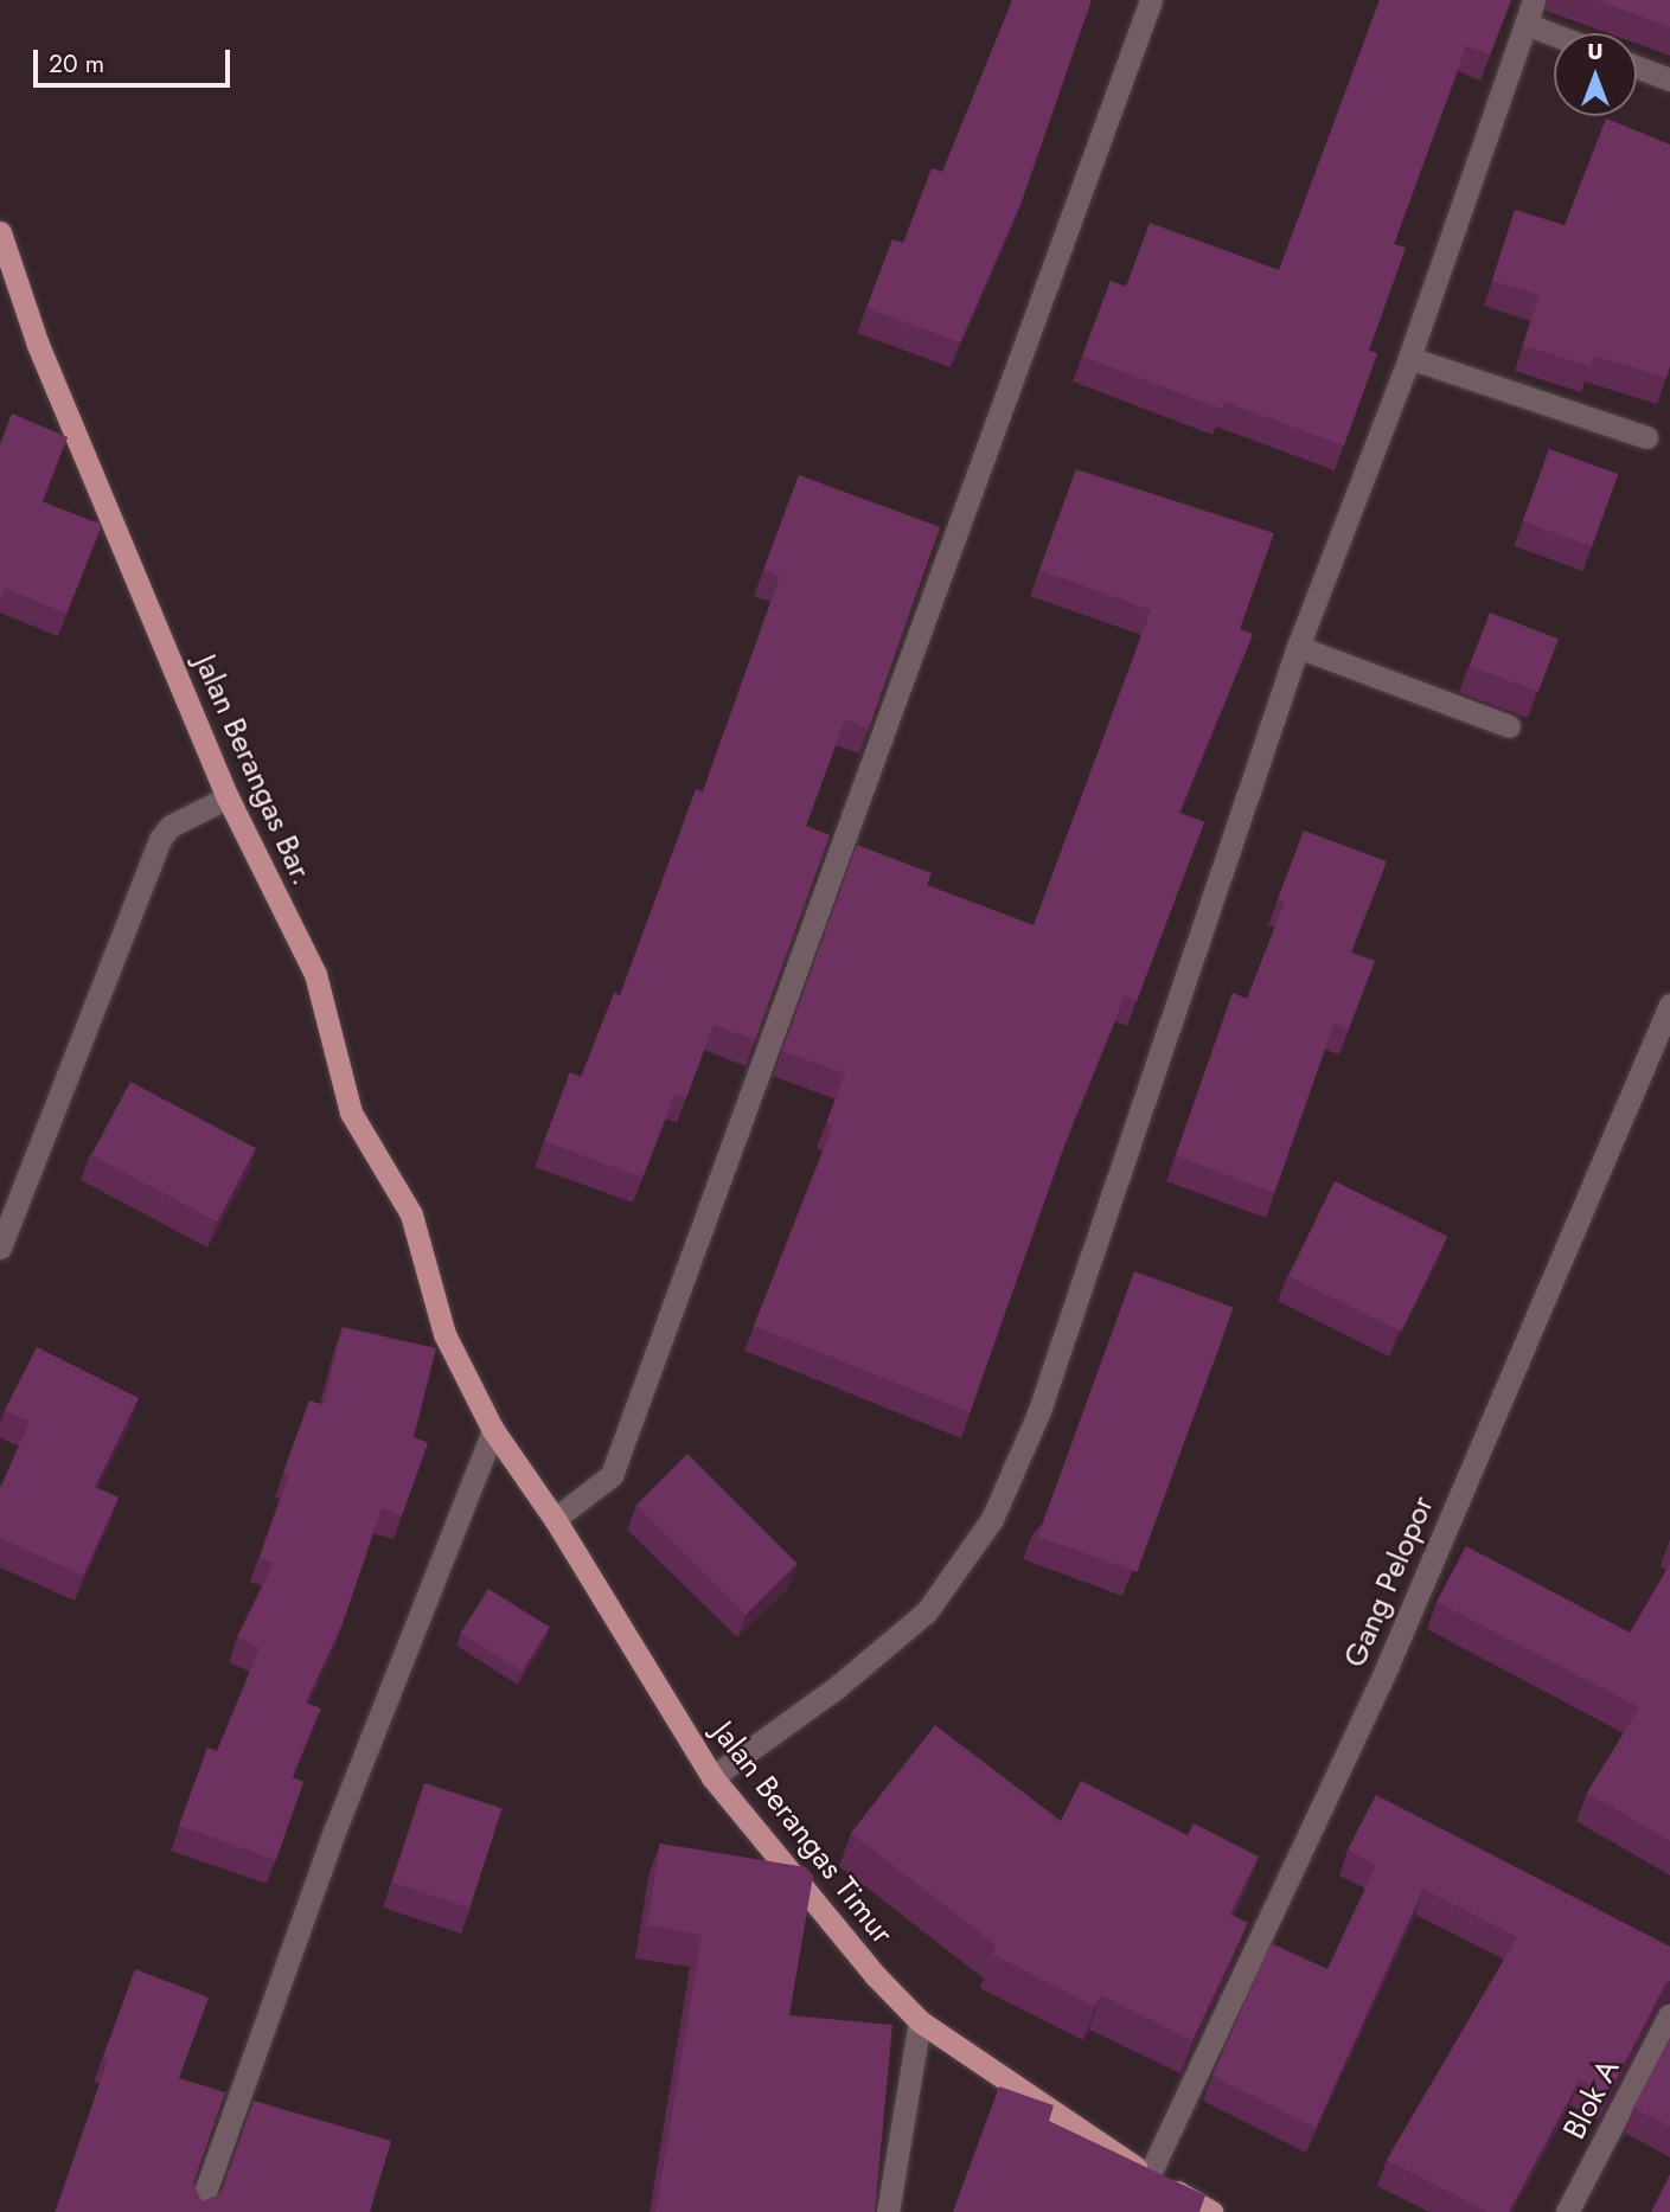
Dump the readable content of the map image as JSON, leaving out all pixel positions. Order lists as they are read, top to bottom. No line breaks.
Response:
{"streets":{"main road":["Jalan Berangas Bar.","Jalan Berangas Timur"],"street":["Gang Pelopor","Blok A"]},"crossings":[["Jalan Berangas Bar.","Jalan Berangas Timur"],["Gang Pelopor","Jalan Berangas Timur"]],"scale_bar":"20 m","north":"top"}
